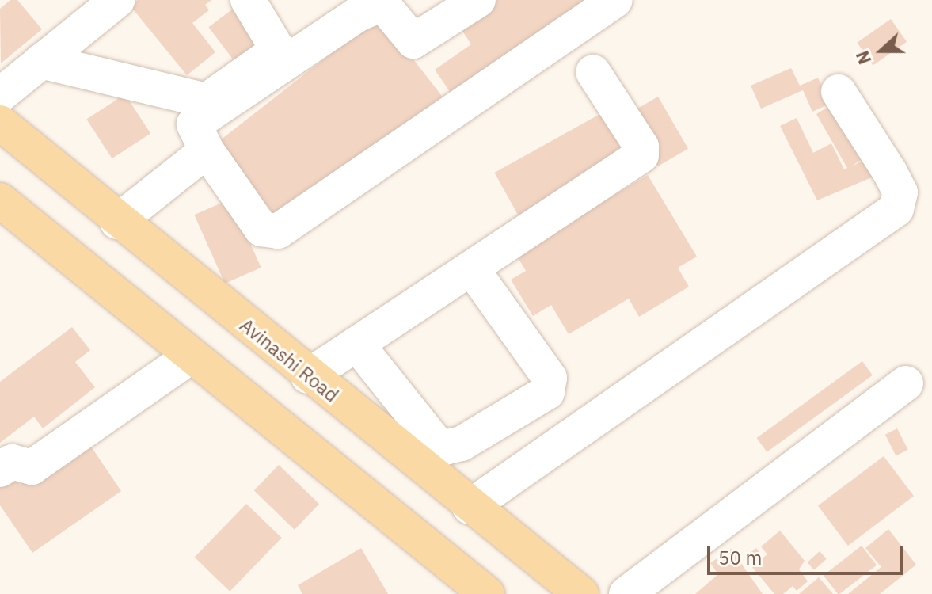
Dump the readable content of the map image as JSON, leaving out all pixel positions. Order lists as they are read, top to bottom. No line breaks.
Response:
{"streets":{"main road":["Avinashi Road"]},"scale_bar":"50 m","north":"left"}
